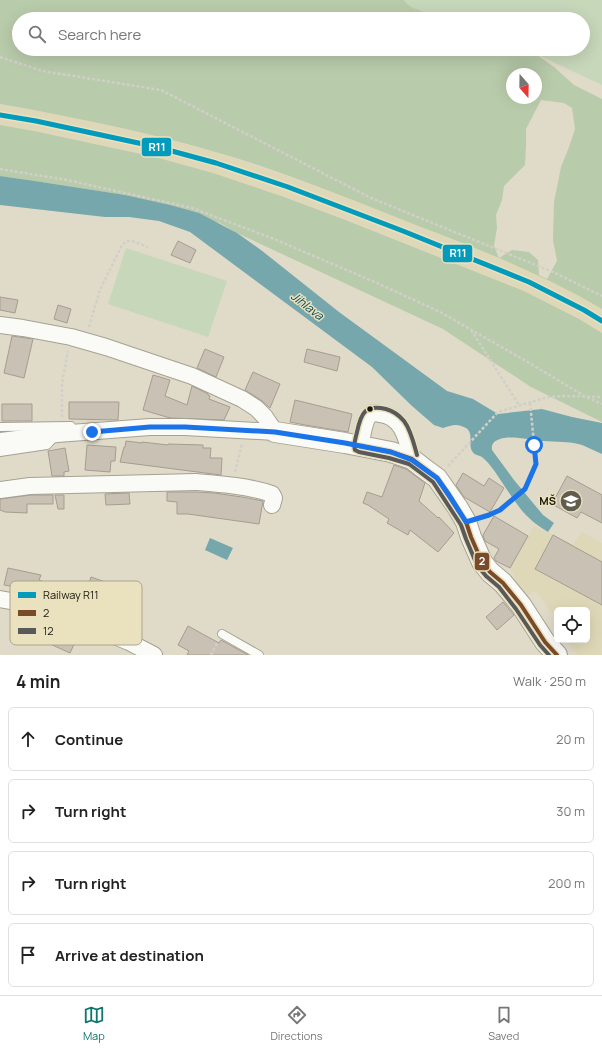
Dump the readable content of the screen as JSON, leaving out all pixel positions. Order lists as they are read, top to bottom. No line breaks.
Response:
{"water":["Jihlava"],"places":{"school or university":["MŠ"]},"lines":["rail line R11","transit line 12","transit line 2"],"legend":["Railway R11","2","12"],"north":"bottom","page":{"search":"Search here","heading":["4 min","Walk · 250 m"],"list":[["Continue","20 m"],["Turn right","30 m"],["Turn right","200 m"],"Arrive at destination"],"nav":["Map","Directions","Saved"]}}
